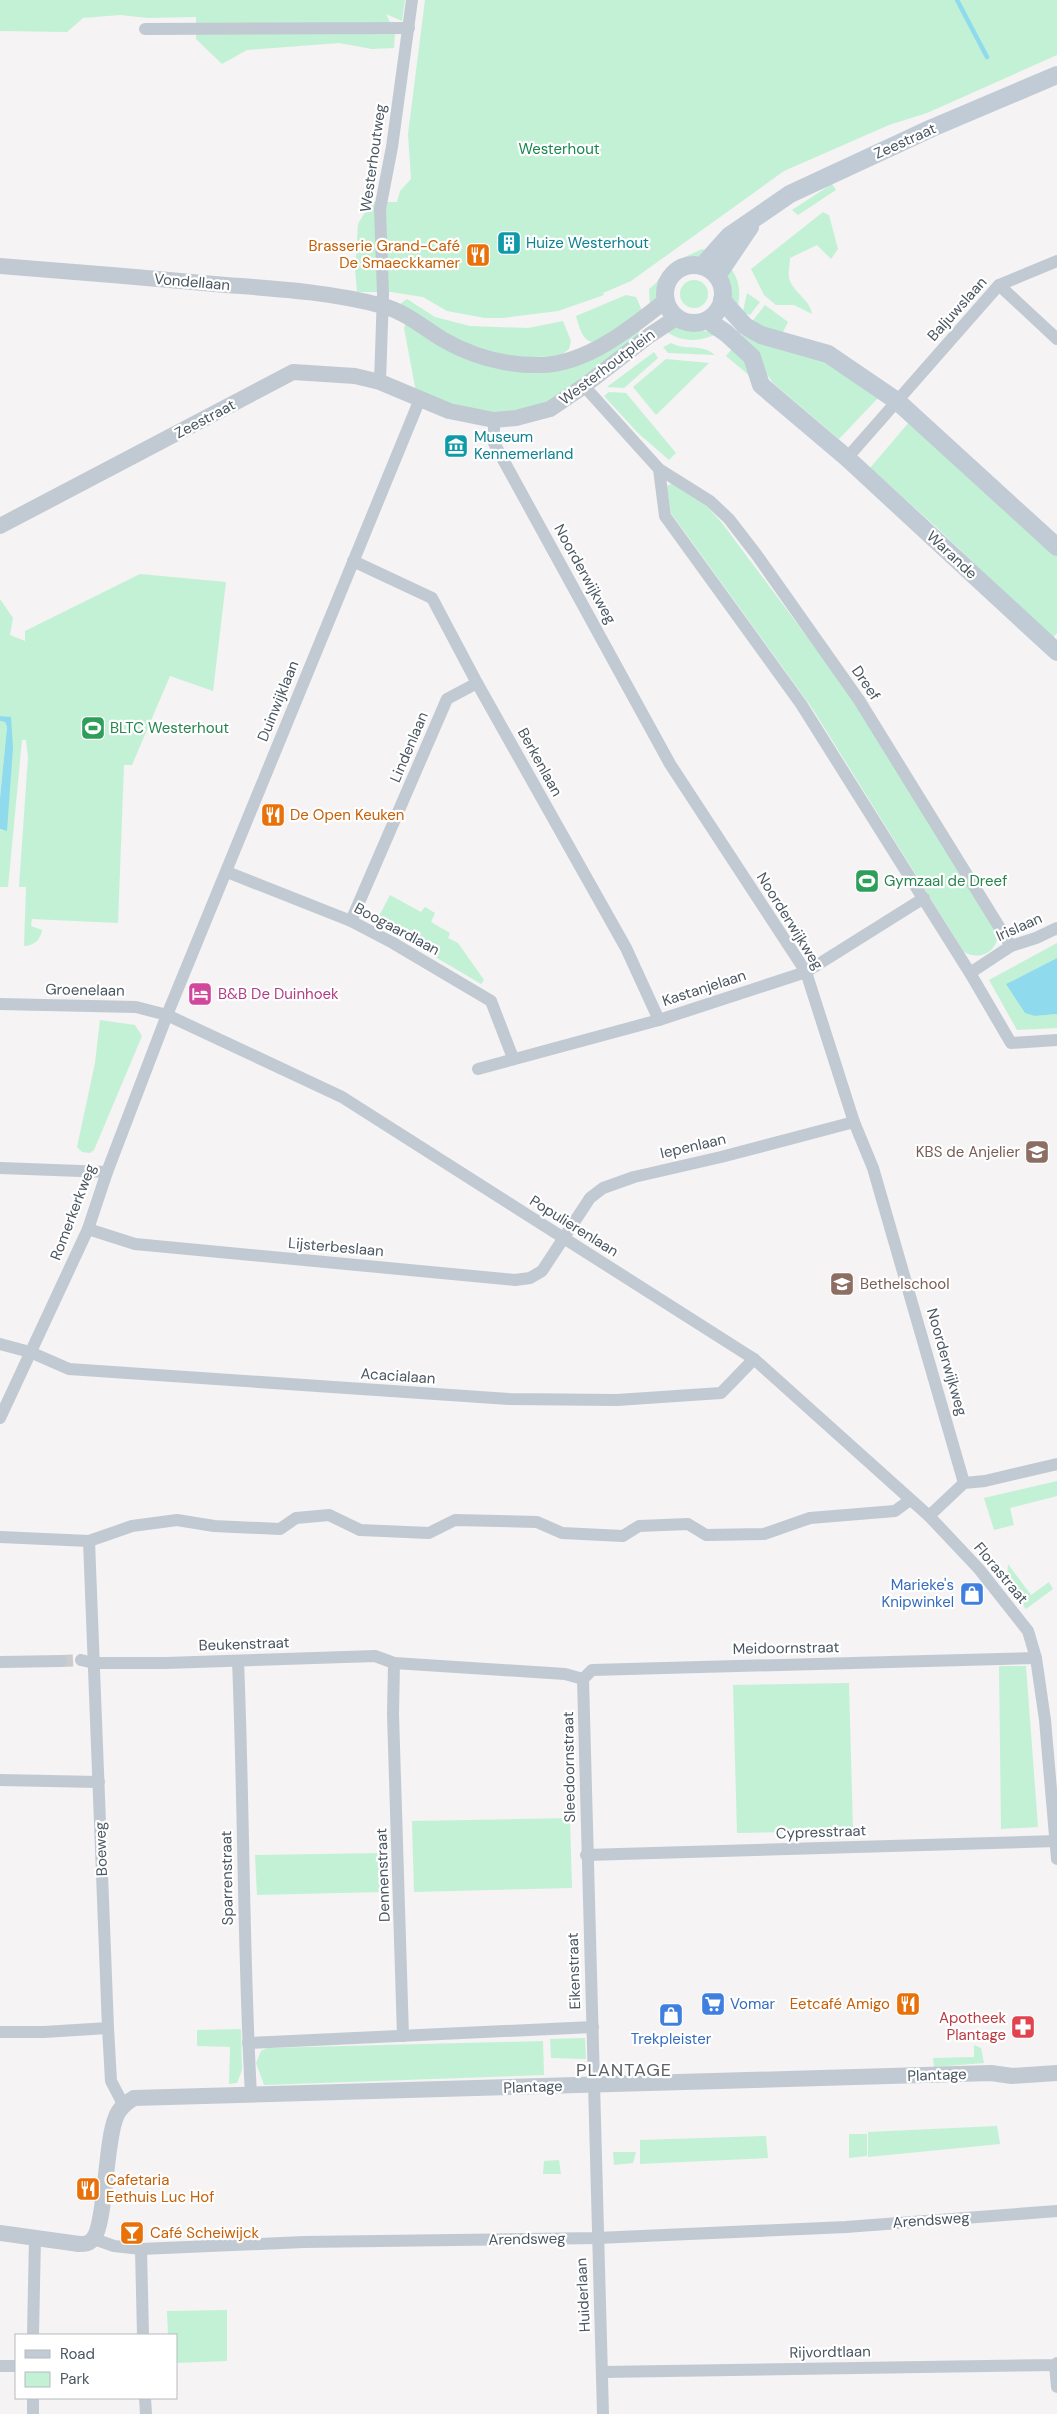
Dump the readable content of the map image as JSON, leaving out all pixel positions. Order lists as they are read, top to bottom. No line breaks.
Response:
{"streets":{"main road":["Zeestraat","Warande"],"street":["Westerhoutweg","Vondellaan","Baljuwslaan","Westerhoutplein","Noorderwijkweg","Dreef","Duinwijklaan","Lindenlaan","Berkenlaan","Irislaan","Boogaardlaan","Kastanjelaan","Groenelaan","Iepenlaan","Romerkerkweg","Populierenlaan","Lijsterbeslaan","Acacialaan","Florastraat","Beukenstraat","Meidoornstraat","Sleedoornstraat","Cypresstraat","Boeweg","Dennenstraat","Sparrenstraat","Eikenstraat","Plantage","Arendsweg","Huiderlaan","Rijvordtlaan"]},"crossings":[["Zeestraat","Westerhoutweg"],["Zeestraat","Westerhoutplein"],["Zeestraat","Warande"],["Zeestraat","Duinwijklaan"],["Westerhoutweg","Vondellaan"],["Westerhoutweg","Westerhoutplein"],["Vondellaan","Westerhoutplein"],["Westerhoutplein","Warande"],["Westerhoutplein","Noorderwijkweg"],["Westerhoutplein","Dreef"],["Westerhoutplein","Duinwijklaan"],["Noorderwijkweg","Kastanjelaan"],["Noorderwijkweg","Iepenlaan"],["Dreef","Irislaan"],["Duinwijklaan","Berkenlaan"],["Duinwijklaan","Boogaardlaan"],["Duinwijklaan","Groenelaan"],["Duinwijklaan","Romerkerkweg"],["Duinwijklaan","Populierenlaan"],["Lindenlaan","Berkenlaan"],["Lindenlaan","Boogaardlaan"],["Berkenlaan","Kastanjelaan"],["Boogaardlaan","Kastanjelaan"],["Groenelaan","Romerkerkweg"],["Groenelaan","Populierenlaan"],["Iepenlaan","Populierenlaan"],["Iepenlaan","Lijsterbeslaan"],["Romerkerkweg","Populierenlaan"],["Romerkerkweg","Lijsterbeslaan"],["Romerkerkweg","Acacialaan"],["Populierenlaan","Lijsterbeslaan"],["Populierenlaan","Acacialaan"],["Populierenlaan","Florastraat"],["Florastraat","Meidoornstraat"],["Florastraat","Cypresstraat"],["Beukenstraat","Meidoornstraat"],["Beukenstraat","Sleedoornstraat"],["Beukenstraat","Boeweg"],["Beukenstraat","Dennenstraat"],["Beukenstraat","Sparrenstraat"],["Meidoornstraat","Sleedoornstraat"],["Sleedoornstraat","Cypresstraat"],["Sleedoornstraat","Eikenstraat"],["Cypresstraat","Eikenstraat"],["Boeweg","Plantage"],["Sparrenstraat","Plantage"],["Eikenstraat","Plantage"],["Eikenstraat","Huiderlaan"],["Plantage","Huiderlaan"],["Arendsweg","Huiderlaan"],["Huiderlaan","Rijvordtlaan"]],"districts":["PLANTAGE"],"parks":["Westerhout"],"places":{"building":["Huize Westerhout"],"restaurant":["Brasserie Grand-Café De Smaeckkamer","De Open Keuken","Eetcafé Amigo","Cafetaria Eethuis Luc Hof"],"museum":["Museum Kennemerland"],"sports":["BLTC Westerhout","Gymzaal de Dreef"],"hotel":["B&B De Duinhoek"],"school or university":["KBS de Anjelier","Bethelschool"],"shop":["Marieke's Knipwinkel","Trekpleister"],"supermarket":["Vomar"],"pharmacy":["Apotheek Plantage"],"bar":["Café Scheiwijck"]},"legend":["Road","Park"]}
